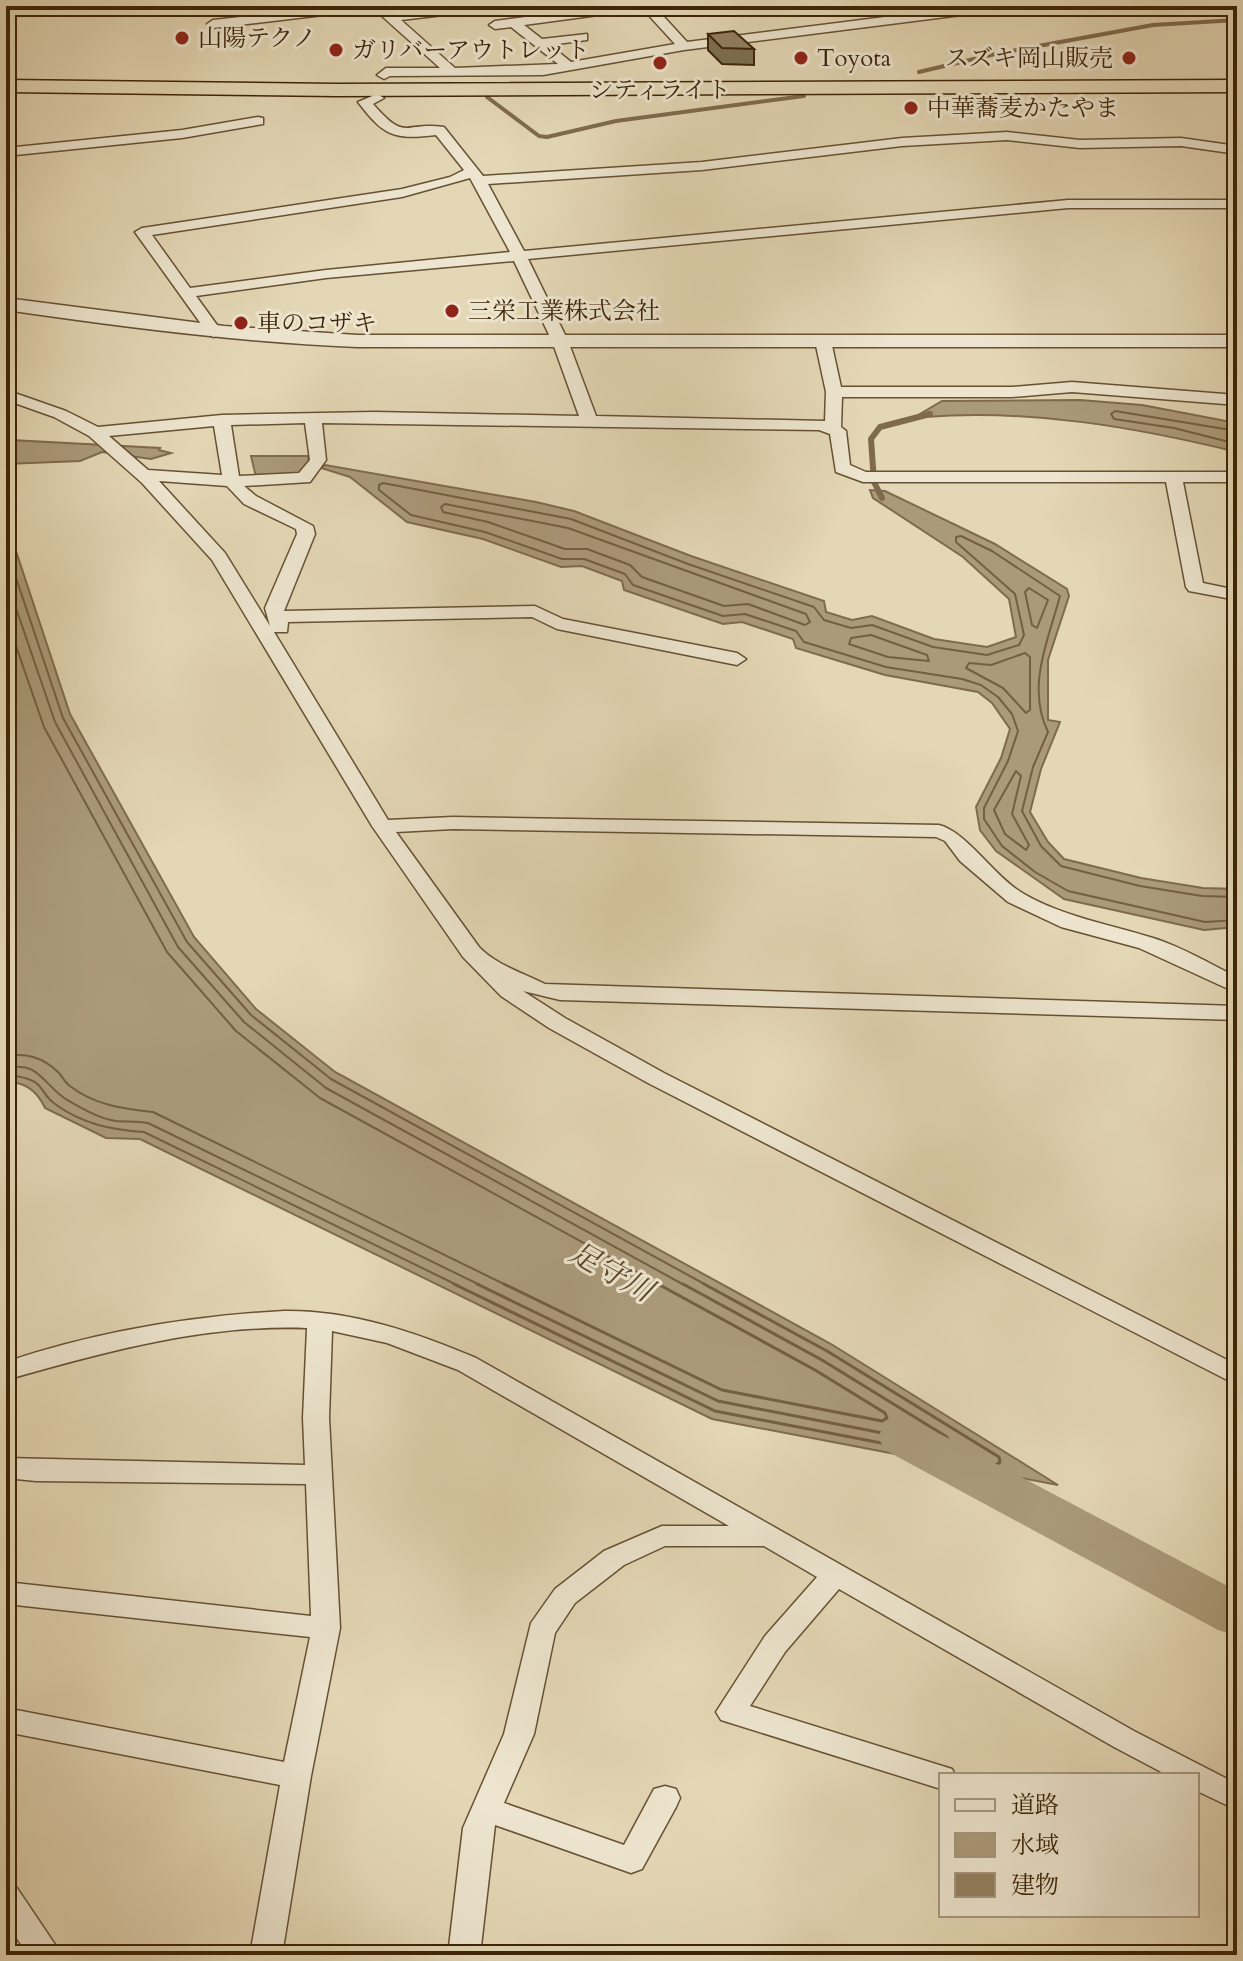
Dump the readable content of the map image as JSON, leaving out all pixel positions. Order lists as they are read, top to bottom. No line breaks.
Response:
{"water":["足守川"],"places":["山陽テクノ","ガリバーアウトレット","Toyota","スズキ岡山販売","シティライト","中華蕎麦かたやま","三栄工業株式会社","車のコザキ"],"legend":["道路","水域","建物"]}
